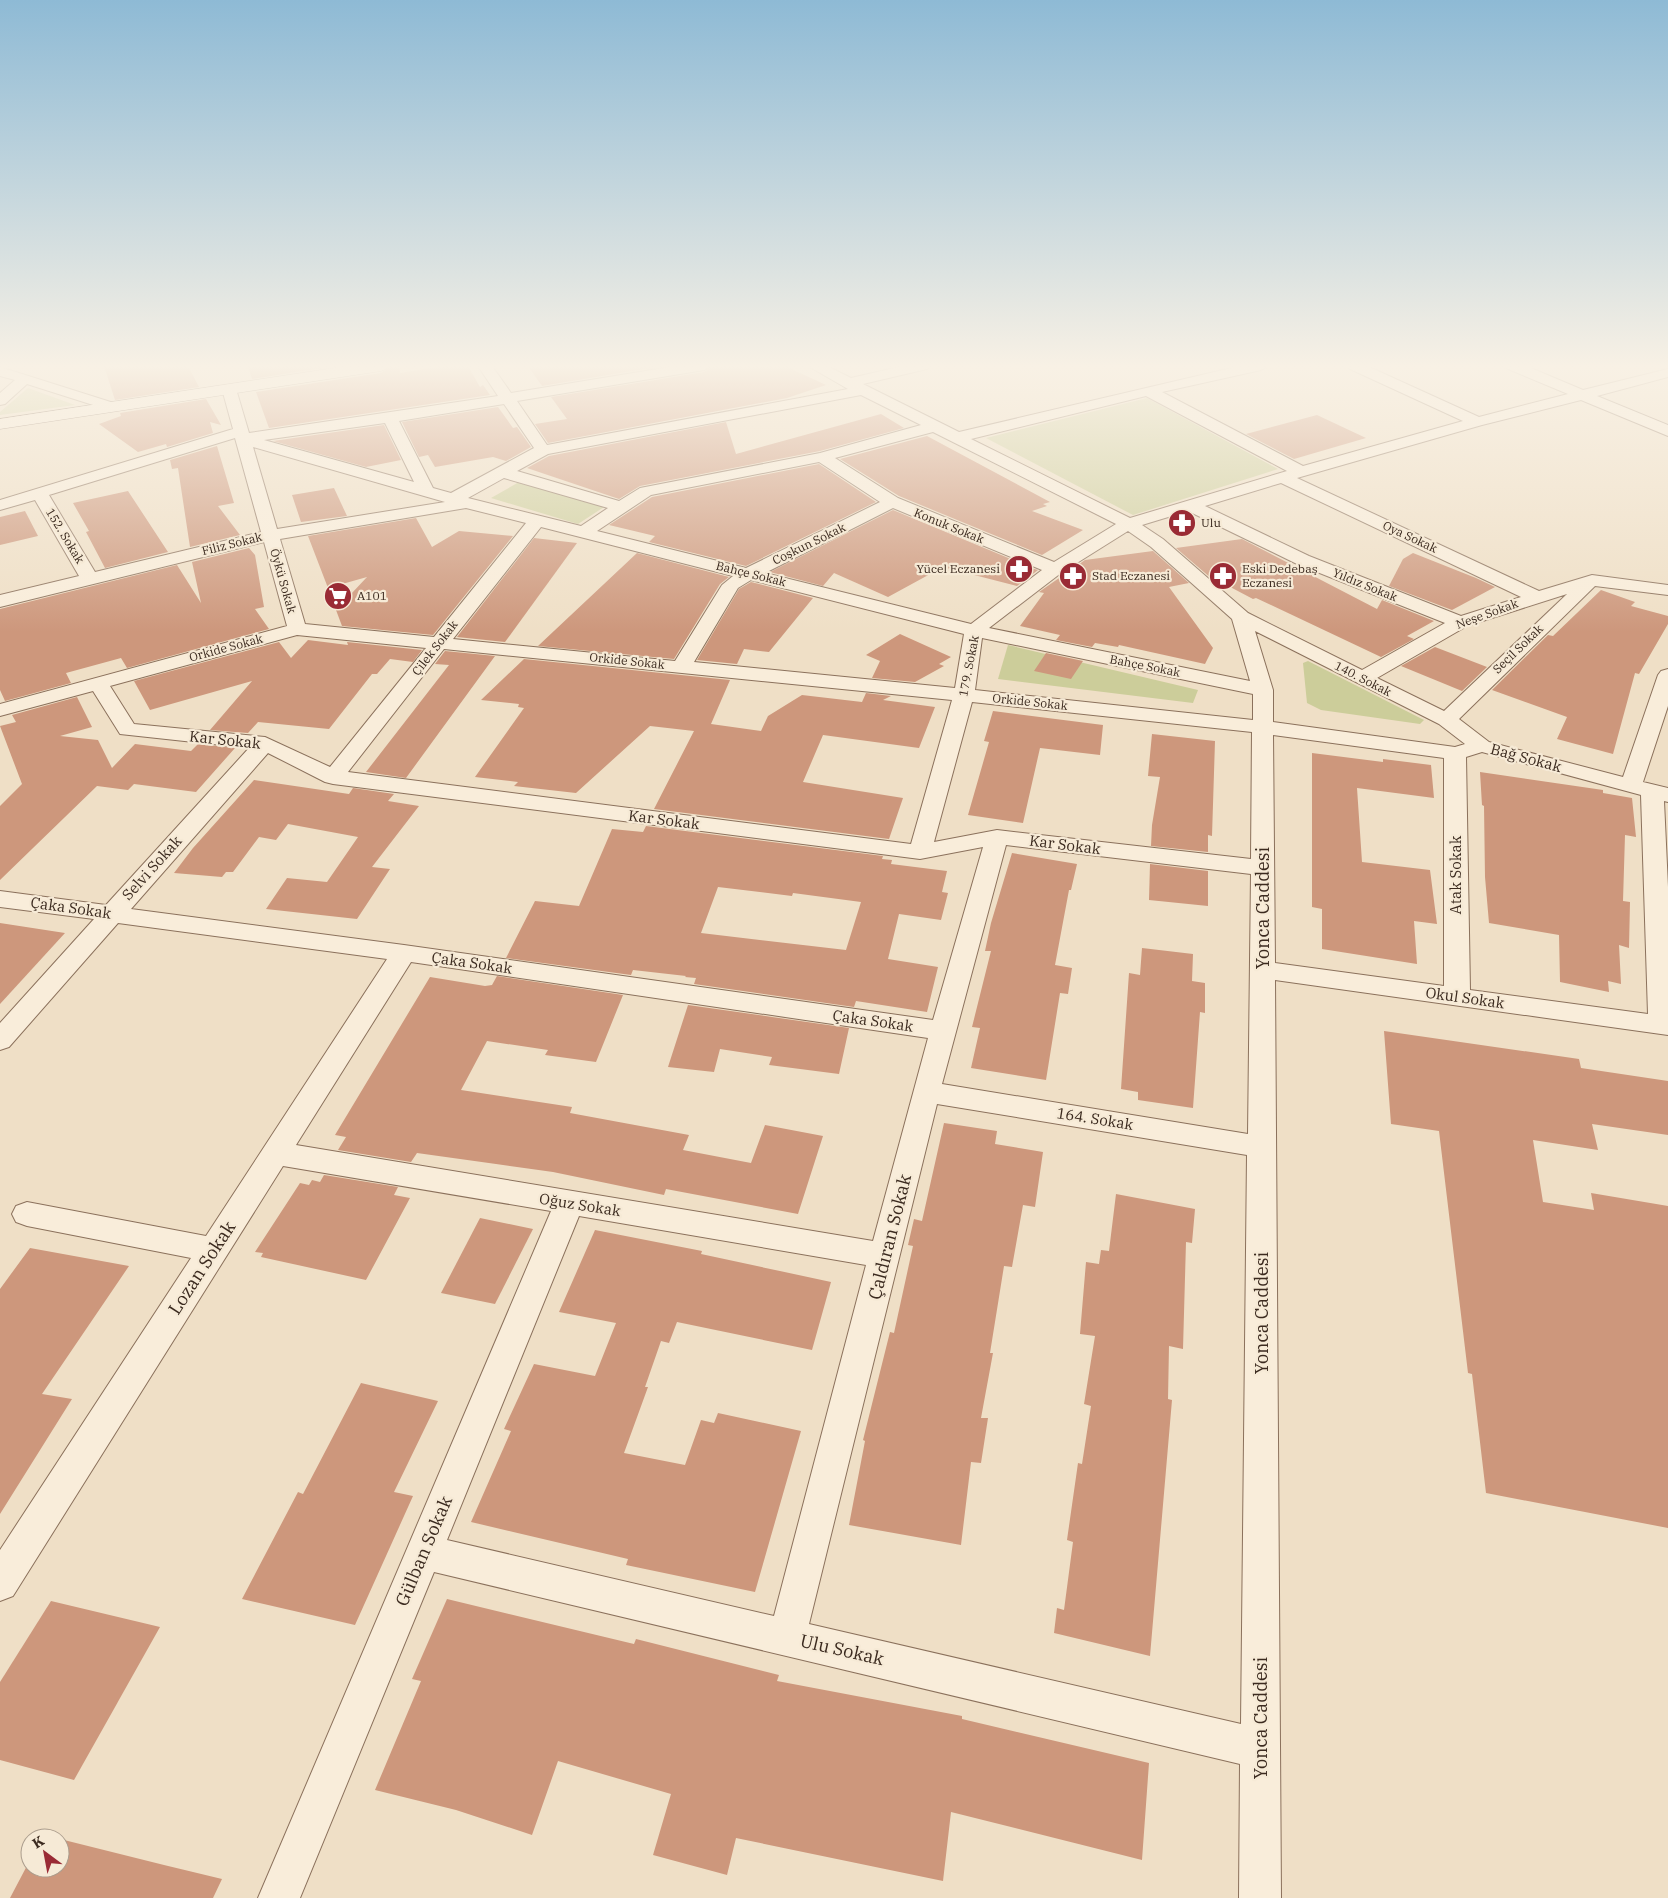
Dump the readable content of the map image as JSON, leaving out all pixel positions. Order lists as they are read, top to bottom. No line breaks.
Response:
{"streets":{"street":["Konuk Sokak","152. Sokak","Oya Sokak","Filiz Sokak","Coşkun Sokak","Bahçe Sokak","Öykü Sokak","Yıldız Sokak","Neşe Sokak","Orkide Sokak","Çilek Sokak","Seçil Sokak","179. Sokak","140. Sokak","Kar Sokak","Bağ Sokak","Selvi Sokak","Atak Sokak","Çaka Sokak","Yonca Caddesi","Okul Sokak","164. Sokak","Oğuz Sokak","Çaldıran Sokak","Lozan Sokak","Gülban Sokak","Ulu Sokak"]},"crossings":[["Konuk Sokak","Coşkun Sokak"],["Konuk Sokak","179. Sokak"],["152. Sokak","Filiz Sokak"],["Oya Sokak","Neşe Sokak"],["Oya Sokak","179. Sokak"],["Filiz Sokak","Bahçe Sokak"],["Filiz Sokak","Öykü Sokak"],["Coşkun Sokak","Bahçe Sokak"],["Coşkun Sokak","Orkide Sokak"],["Bahçe Sokak","Çilek Sokak"],["Bahçe Sokak","179. Sokak"],["Bahçe Sokak","Yonca Caddesi"],["Öykü Sokak","Orkide Sokak"],["Yıldız Sokak","Neşe Sokak"],["Yıldız Sokak","179. Sokak"],["Neşe Sokak","Seçil Sokak"],["Neşe Sokak","140. Sokak"],["Orkide Sokak","Çilek Sokak"],["Orkide Sokak","179. Sokak"],["Orkide Sokak","Kar Sokak"],["Orkide Sokak","Bağ Sokak"],["Orkide Sokak","Yonca Caddesi"],["Çilek Sokak","Kar Sokak"],["Seçil Sokak","140. Sokak"],["179. Sokak","140. Sokak"],["179. Sokak","Kar Sokak"],["140. Sokak","Bağ Sokak"],["140. Sokak","Yonca Caddesi"],["Kar Sokak","Selvi Sokak"],["Kar Sokak","Yonca Caddesi"],["Kar Sokak","Çaldıran Sokak"],["Bağ Sokak","Atak Sokak"],["Bağ Sokak","Yonca Caddesi"],["Selvi Sokak","Çaka Sokak"],["Atak Sokak","Okul Sokak"],["Çaka Sokak","Çaldıran Sokak"],["Çaka Sokak","Lozan Sokak"],["Yonca Caddesi","Okul Sokak"],["Yonca Caddesi","164. Sokak"],["Yonca Caddesi","Ulu Sokak"],["164. Sokak","Çaldıran Sokak"],["Oğuz Sokak","Çaldıran Sokak"],["Oğuz Sokak","Lozan Sokak"],["Oğuz Sokak","Gülban Sokak"],["Çaldıran Sokak","Ulu Sokak"],["Gülban Sokak","Ulu Sokak"]],"places":{"pharmacy":["Ulu","Yücel Eczanesi","Stad Eczanesi","Eski Dedebaş Eczanesi"],"supermarket":["A101"]},"north":"top left"}
